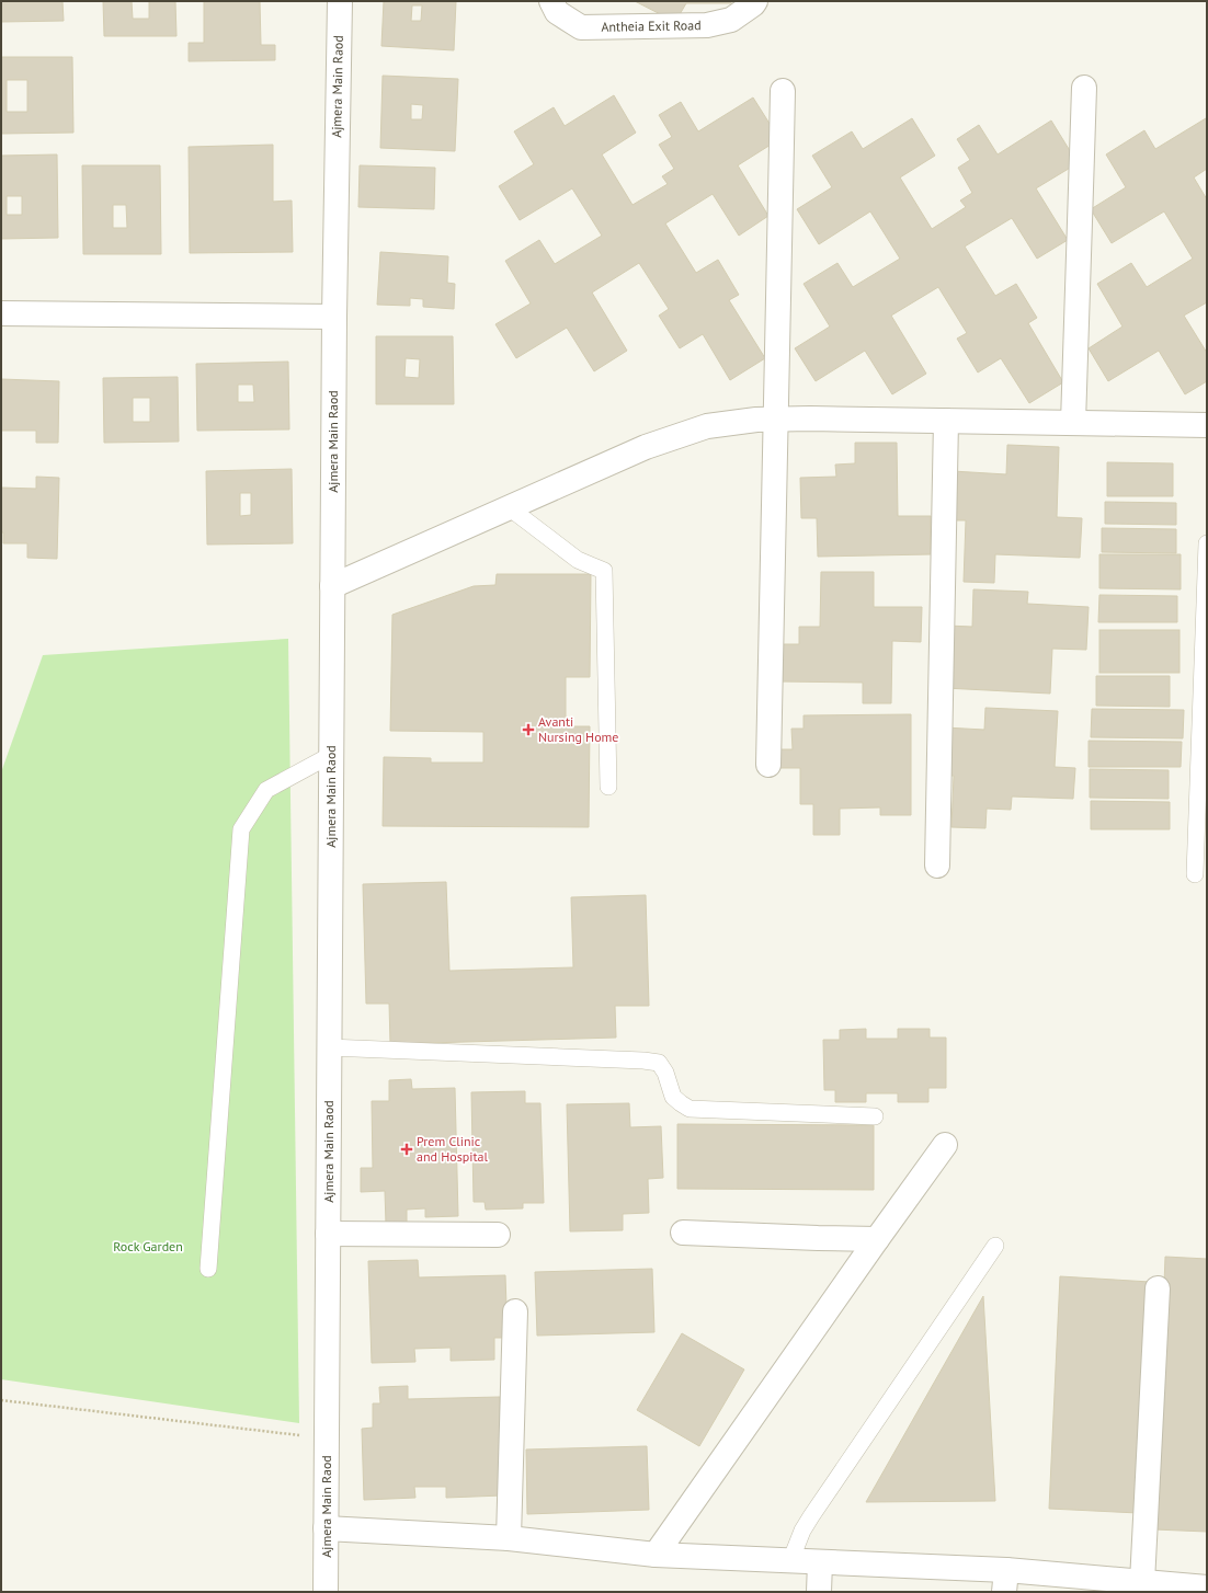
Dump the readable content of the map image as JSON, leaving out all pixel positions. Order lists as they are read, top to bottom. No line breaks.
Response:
{"streets":{"street":["Antheia Exit Road","Ajmera Main Raod"]},"parks":["Rock Garden"],"places":{"health":["Avanti Nursing Home","Prem Clinic and Hospital"]}}
